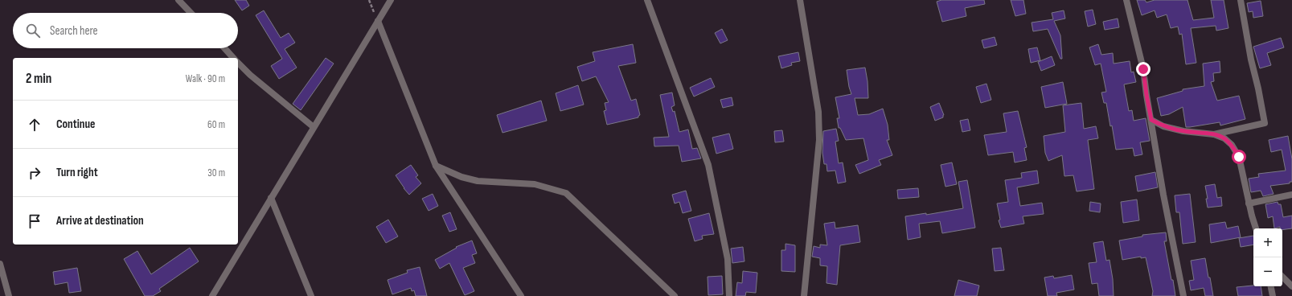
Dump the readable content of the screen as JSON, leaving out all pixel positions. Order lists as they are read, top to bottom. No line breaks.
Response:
{"page":{"search":"Search here","heading":["2 min","Walk · 90 m"],"list":[["Continue","60 m"],["Turn right","30 m"],"Arrive at destination"],"map_buttons":["+","−"]}}
